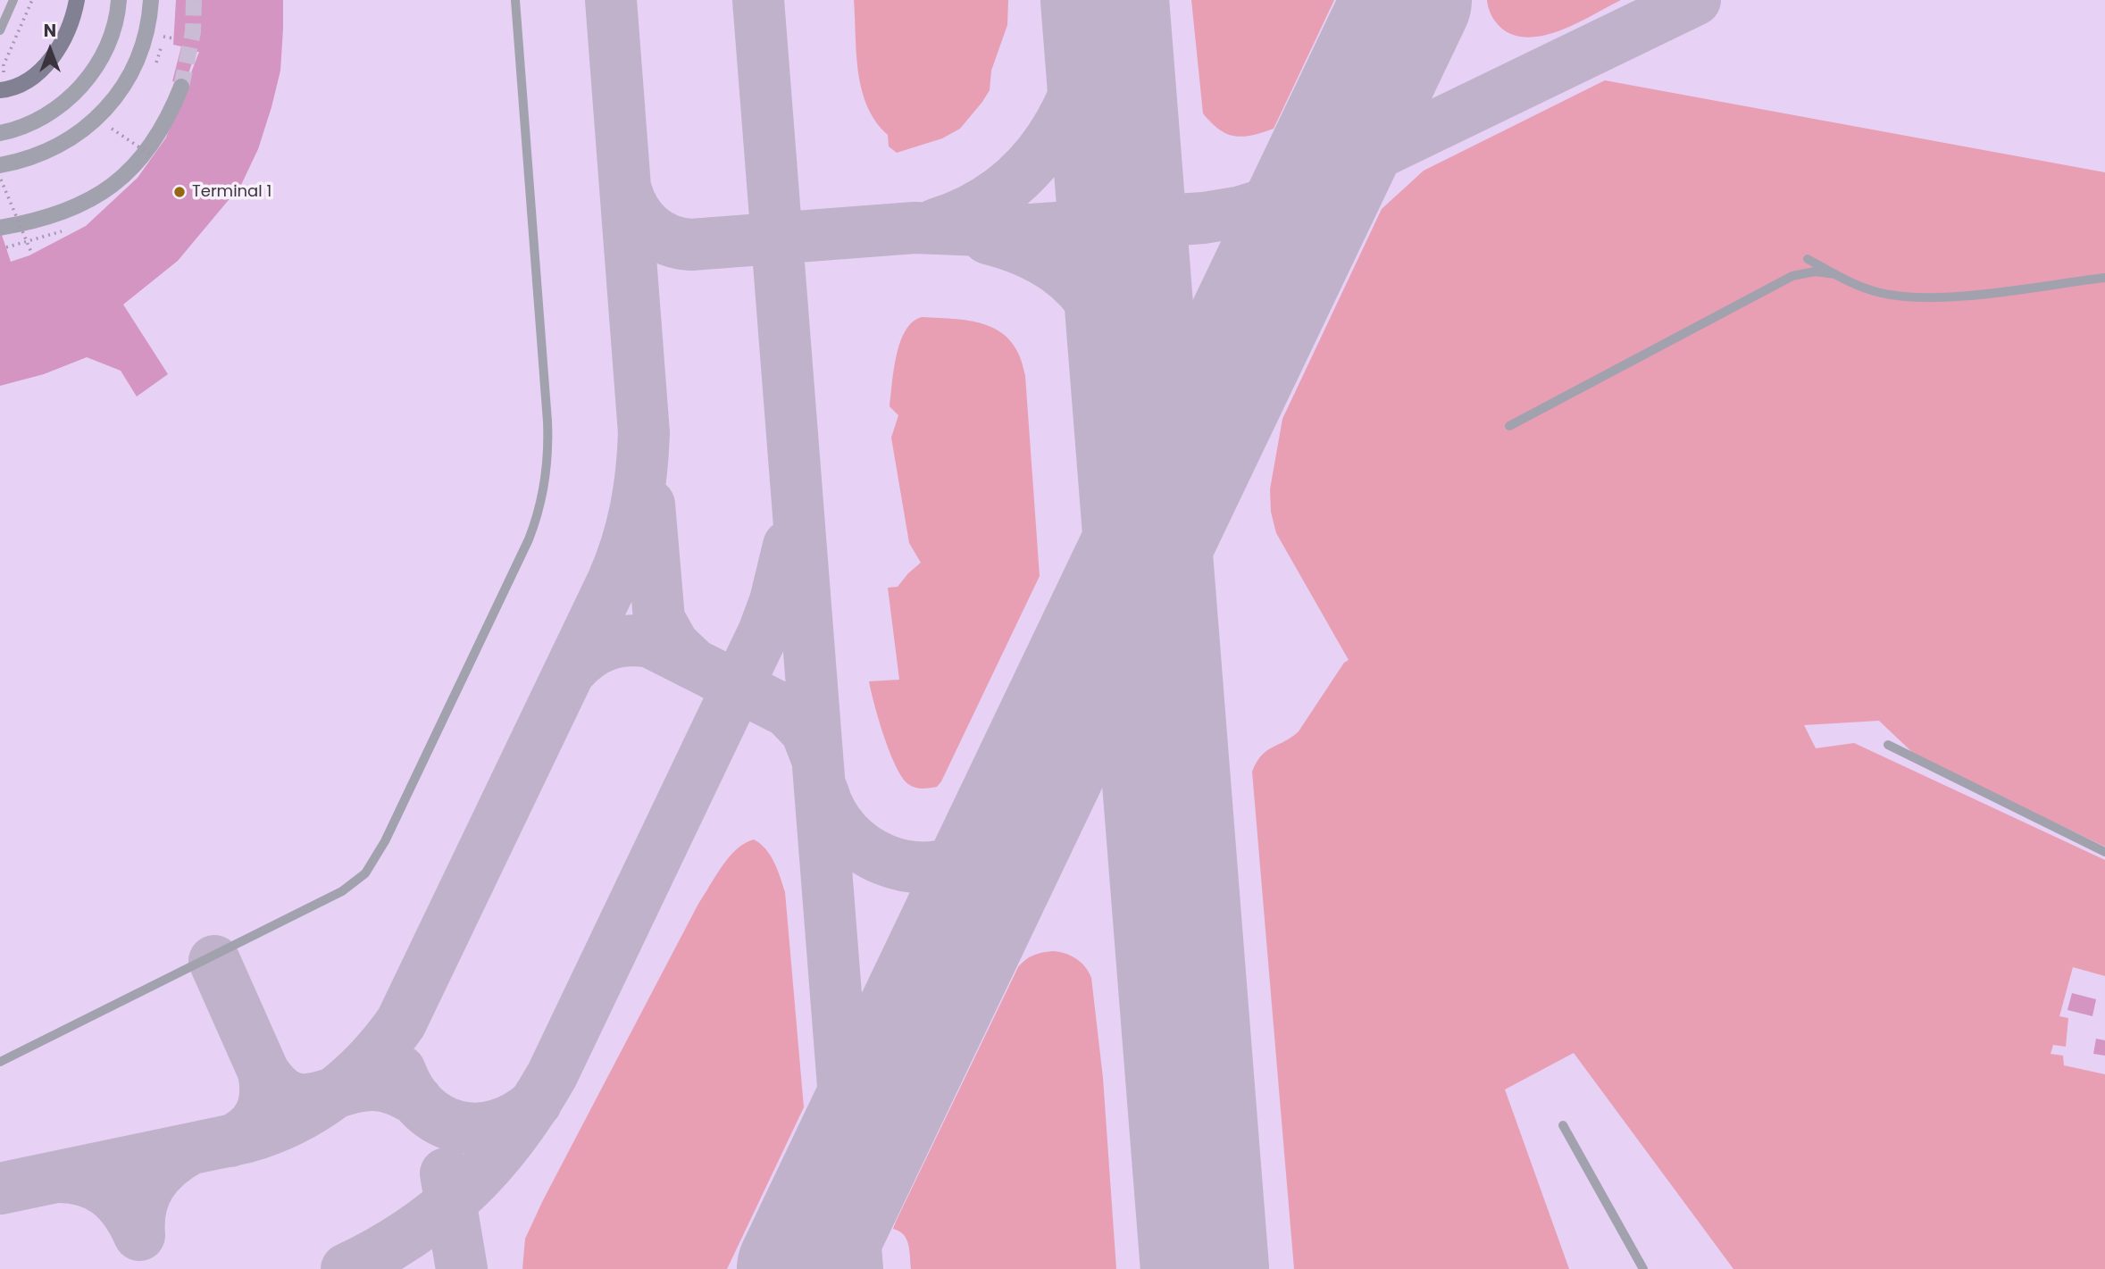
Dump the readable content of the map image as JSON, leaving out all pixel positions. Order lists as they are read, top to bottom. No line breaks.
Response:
{"places":["Terminal 1"],"north":"top"}
